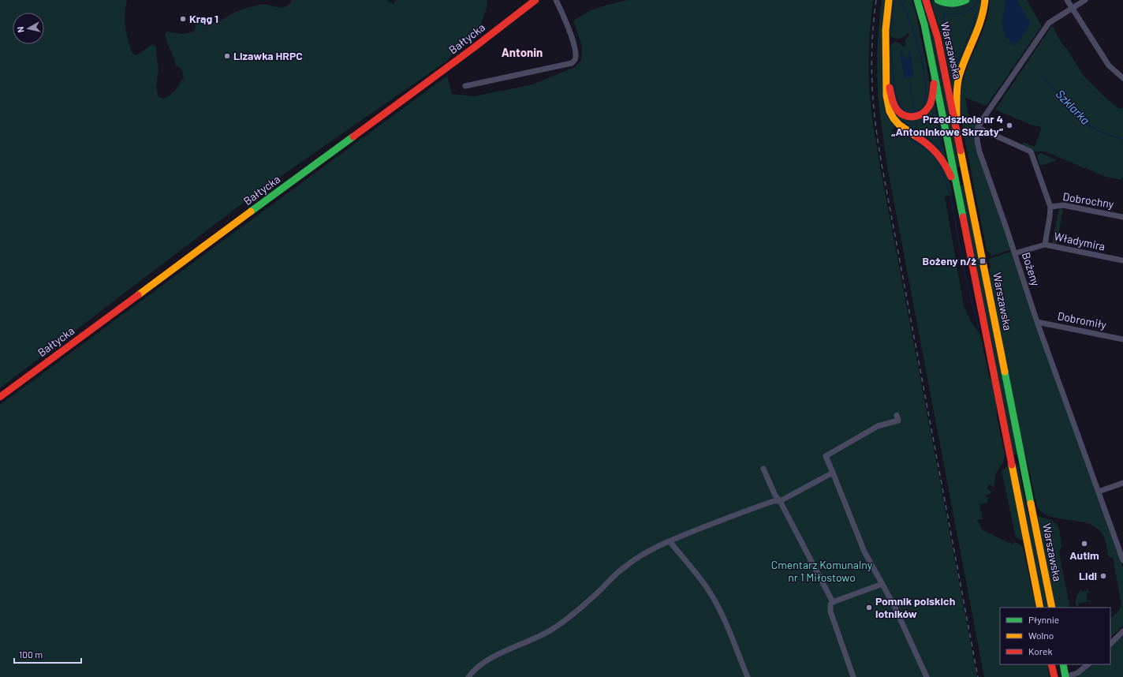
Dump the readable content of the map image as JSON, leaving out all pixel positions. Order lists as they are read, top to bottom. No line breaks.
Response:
{"streets":{"main road":["Bałtycka","Warszawska"],"street":["Dobrochny","Władymira","Bożeny","Dobromiły"]},"crossings":[["Władymira","Bożeny"],["Bożeny","Dobromiły"]],"districts":["Antonin"],"water":["Szklarka"],"parks":["Cmentarz Komunalny nr 1 Miłostowo"],"places":{"other":["Krąg 1","Lizawka HRPC","Przedszkole nr 4 „Antoninkowe Skrzaty”","Autim","Lidl","Pomnik polskich lotników"],"transit":["Bożeny n/ż"]},"legend":["Płynnie","Wolno","Korek"],"scale_bar":"100 m","north":"left"}
